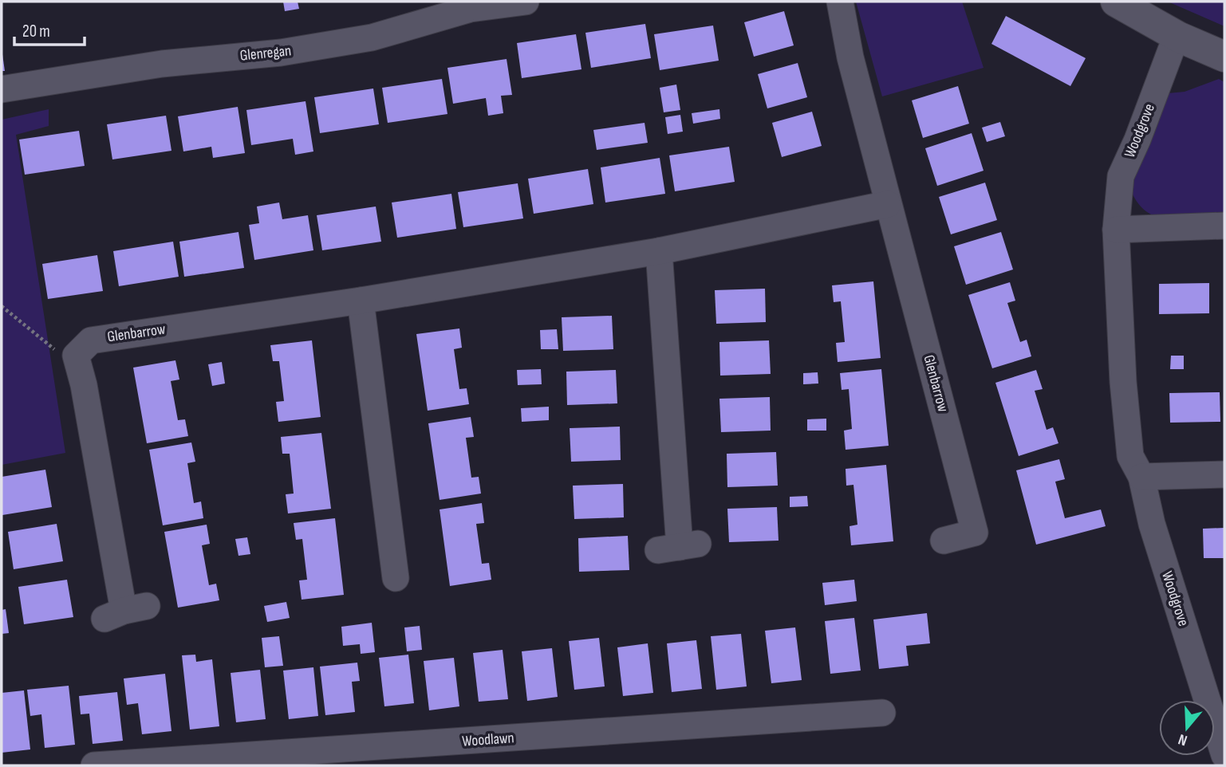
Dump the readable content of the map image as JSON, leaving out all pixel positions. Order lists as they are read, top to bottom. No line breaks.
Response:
{"streets":{"street":["Glenregan","Woodgrove","Glenbarrow","Woodlawn"]},"scale_bar":"20 m","north":"bottom"}
